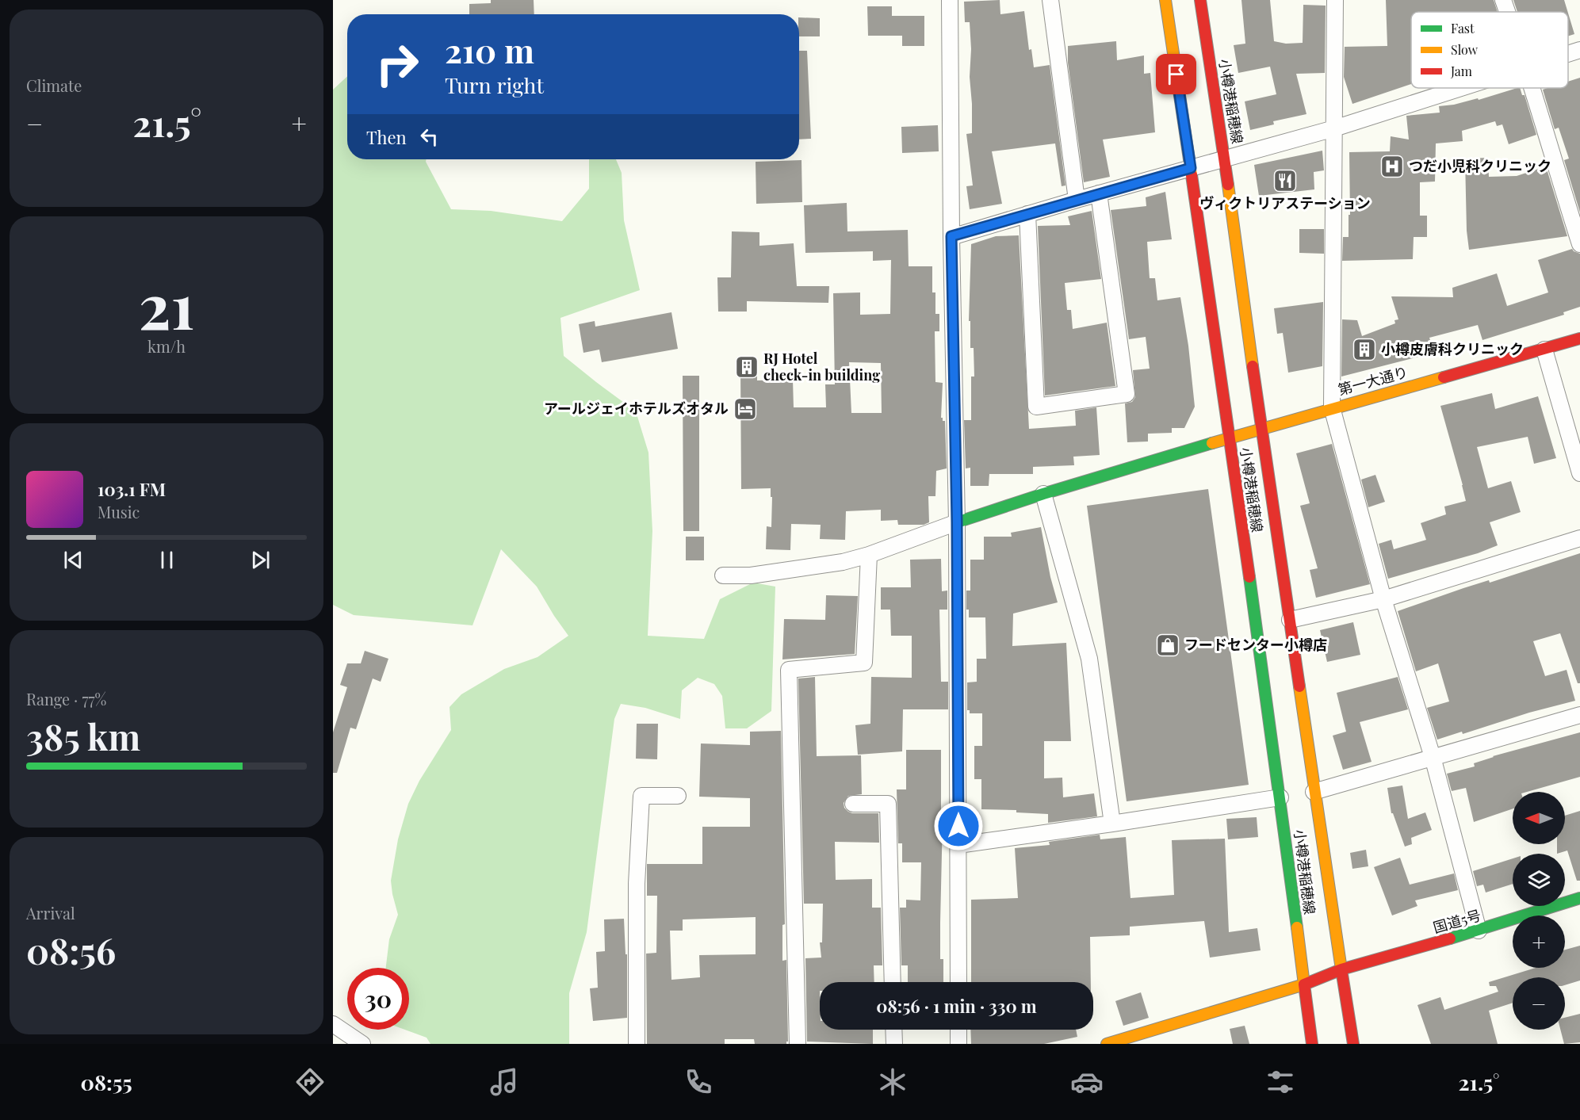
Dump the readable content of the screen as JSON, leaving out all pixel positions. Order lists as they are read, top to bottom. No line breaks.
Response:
{"streets":{"main road":["小樽港稲穂線","第一大通り","国道5号"]},"crossings":[["小樽港稲穂線","第一大通り"],["小樽港稲穂線","国道5号"]],"places":{"hospital":["つだ小児科クリニック"],"restaurant":["ヴィクトリアステーション"],"building":["小樽皮膚科クリニック","RJ Hotel check-in building"],"hotel":["アールジェイホテルズオタル"],"shop":["フードセンター小樽店"]},"legend":["Fast","Slow","Jam"],"north":"left","page":{"tile":["Climate",["21","km/h"],["Range · 77%","385 km"],["Arrival","08:56"]],"turn":["210 m","Turn right"],"heat":["−","21.5°","+"],"then":"Then","song":["103.1 FM","Music"],"map_buttons":["+","−"],"limit":"30","trip":"08:56 · 1 min · 330 m","tabs":["08:55","21.5°"]}}
